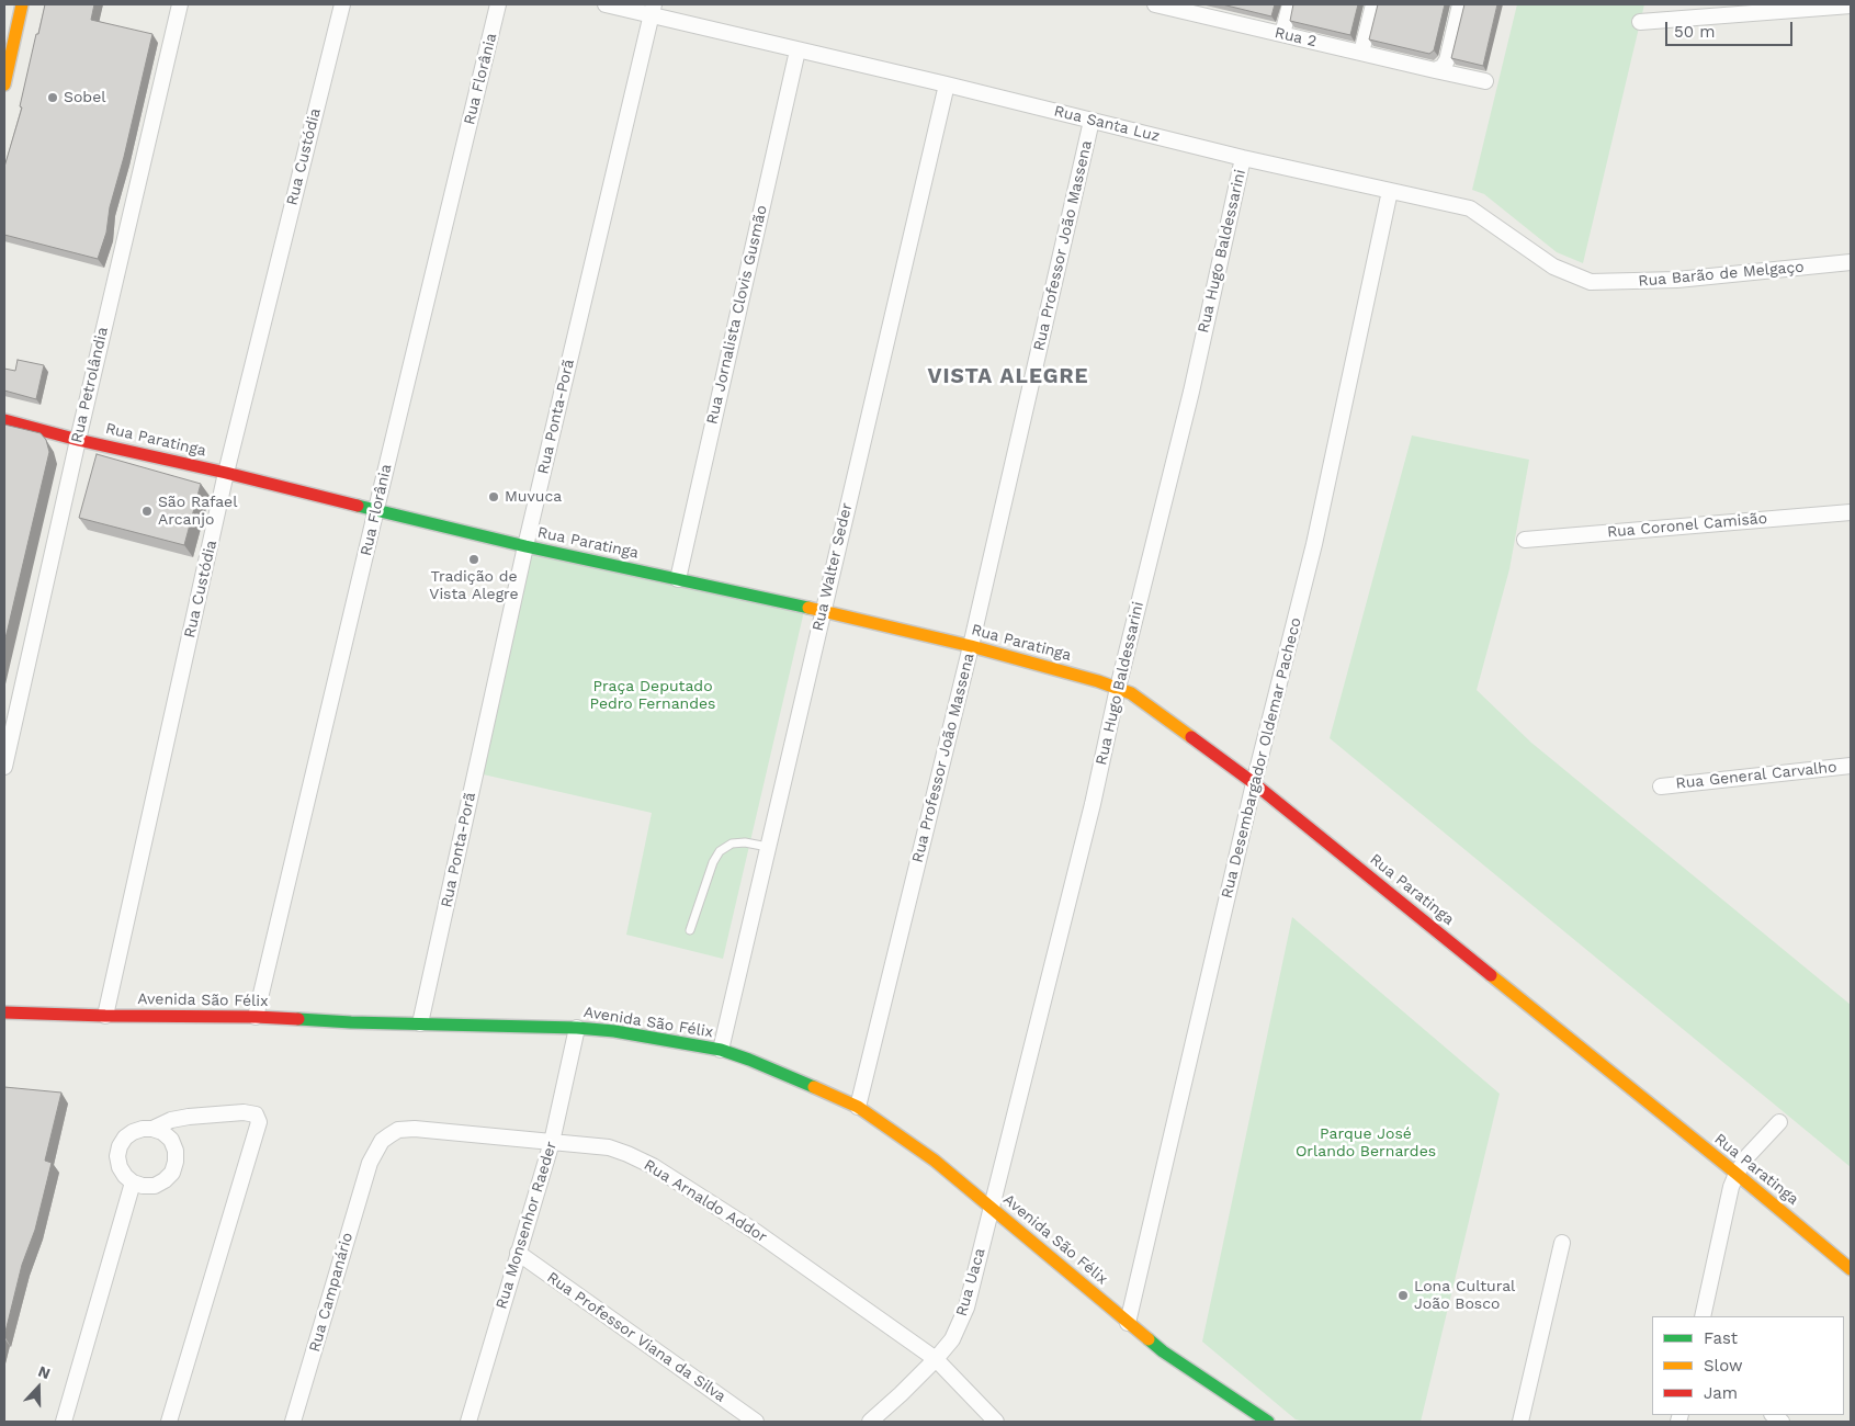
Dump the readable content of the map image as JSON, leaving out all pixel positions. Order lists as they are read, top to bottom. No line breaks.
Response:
{"streets":{"street":["Rua 2","Rua Florânia","Rua Santa Luz","Rua Custódia","Rua Professor João Massena","Rua Hugo Baldessarini","Rua Barão de Melgaço","Rua Jornalista Clovis Gusmão","Rua Petrolândia","Rua Ponta-Porã","Rua Paratinga","Rua Coronel Camisão","Rua Walter Seder","Rua Desembargador Oldemar Pacheco","Rua General Carvalho","Avenida São Félix","Rua Arnaldo Addor","Rua Monsenhor Raeder","Rua Uaca","Rua Campanário","Rua Professor Viana da Silva"]},"crossings":[["Rua Florânia","Rua Paratinga"],["Rua Florânia","Avenida São Félix"],["Rua Santa Luz","Rua Professor João Massena"],["Rua Santa Luz","Rua Hugo Baldessarini"],["Rua Santa Luz","Rua Barão de Melgaço"],["Rua Santa Luz","Rua Jornalista Clovis Gusmão"],["Rua Santa Luz","Rua Ponta-Porã"],["Rua Santa Luz","Rua Walter Seder"],["Rua Santa Luz","Rua Desembargador Oldemar Pacheco"],["Rua Custódia","Rua Paratinga"],["Rua Custódia","Avenida São Félix"],["Rua Professor João Massena","Rua Paratinga"],["Rua Professor João Massena","Avenida São Félix"],["Rua Hugo Baldessarini","Rua Paratinga"],["Rua Hugo Baldessarini","Avenida São Félix"],["Rua Hugo Baldessarini","Rua Uaca"],["Rua Jornalista Clovis Gusmão","Rua Paratinga"],["Rua Petrolândia","Rua Paratinga"],["Rua Ponta-Porã","Rua Paratinga"],["Rua Ponta-Porã","Avenida São Félix"],["Rua Paratinga","Rua Walter Seder"],["Rua Paratinga","Rua Desembargador Oldemar Pacheco"],["Rua Walter Seder","Avenida São Félix"],["Rua Desembargador Oldemar Pacheco","Avenida São Félix"],["Avenida São Félix","Rua Monsenhor Raeder"],["Avenida São Félix","Rua Uaca"],["Rua Arnaldo Addor","Rua Monsenhor Raeder"],["Rua Arnaldo Addor","Rua Uaca"],["Rua Arnaldo Addor","Rua Campanário"],["Rua Monsenhor Raeder","Rua Professor Viana da Silva"]],"districts":["VISTA ALEGRE"],"parks":["Praça Deputado Pedro Fernandes","Parque José Orlando Bernardes"],"places":["Sobel","Muvuca","São Rafael Arcanjo","Tradição de Vista Alegre","Lona Cultural João Bosco"],"legend":["Fast","Slow","Jam"],"scale_bar":"50 m","north":"top"}
